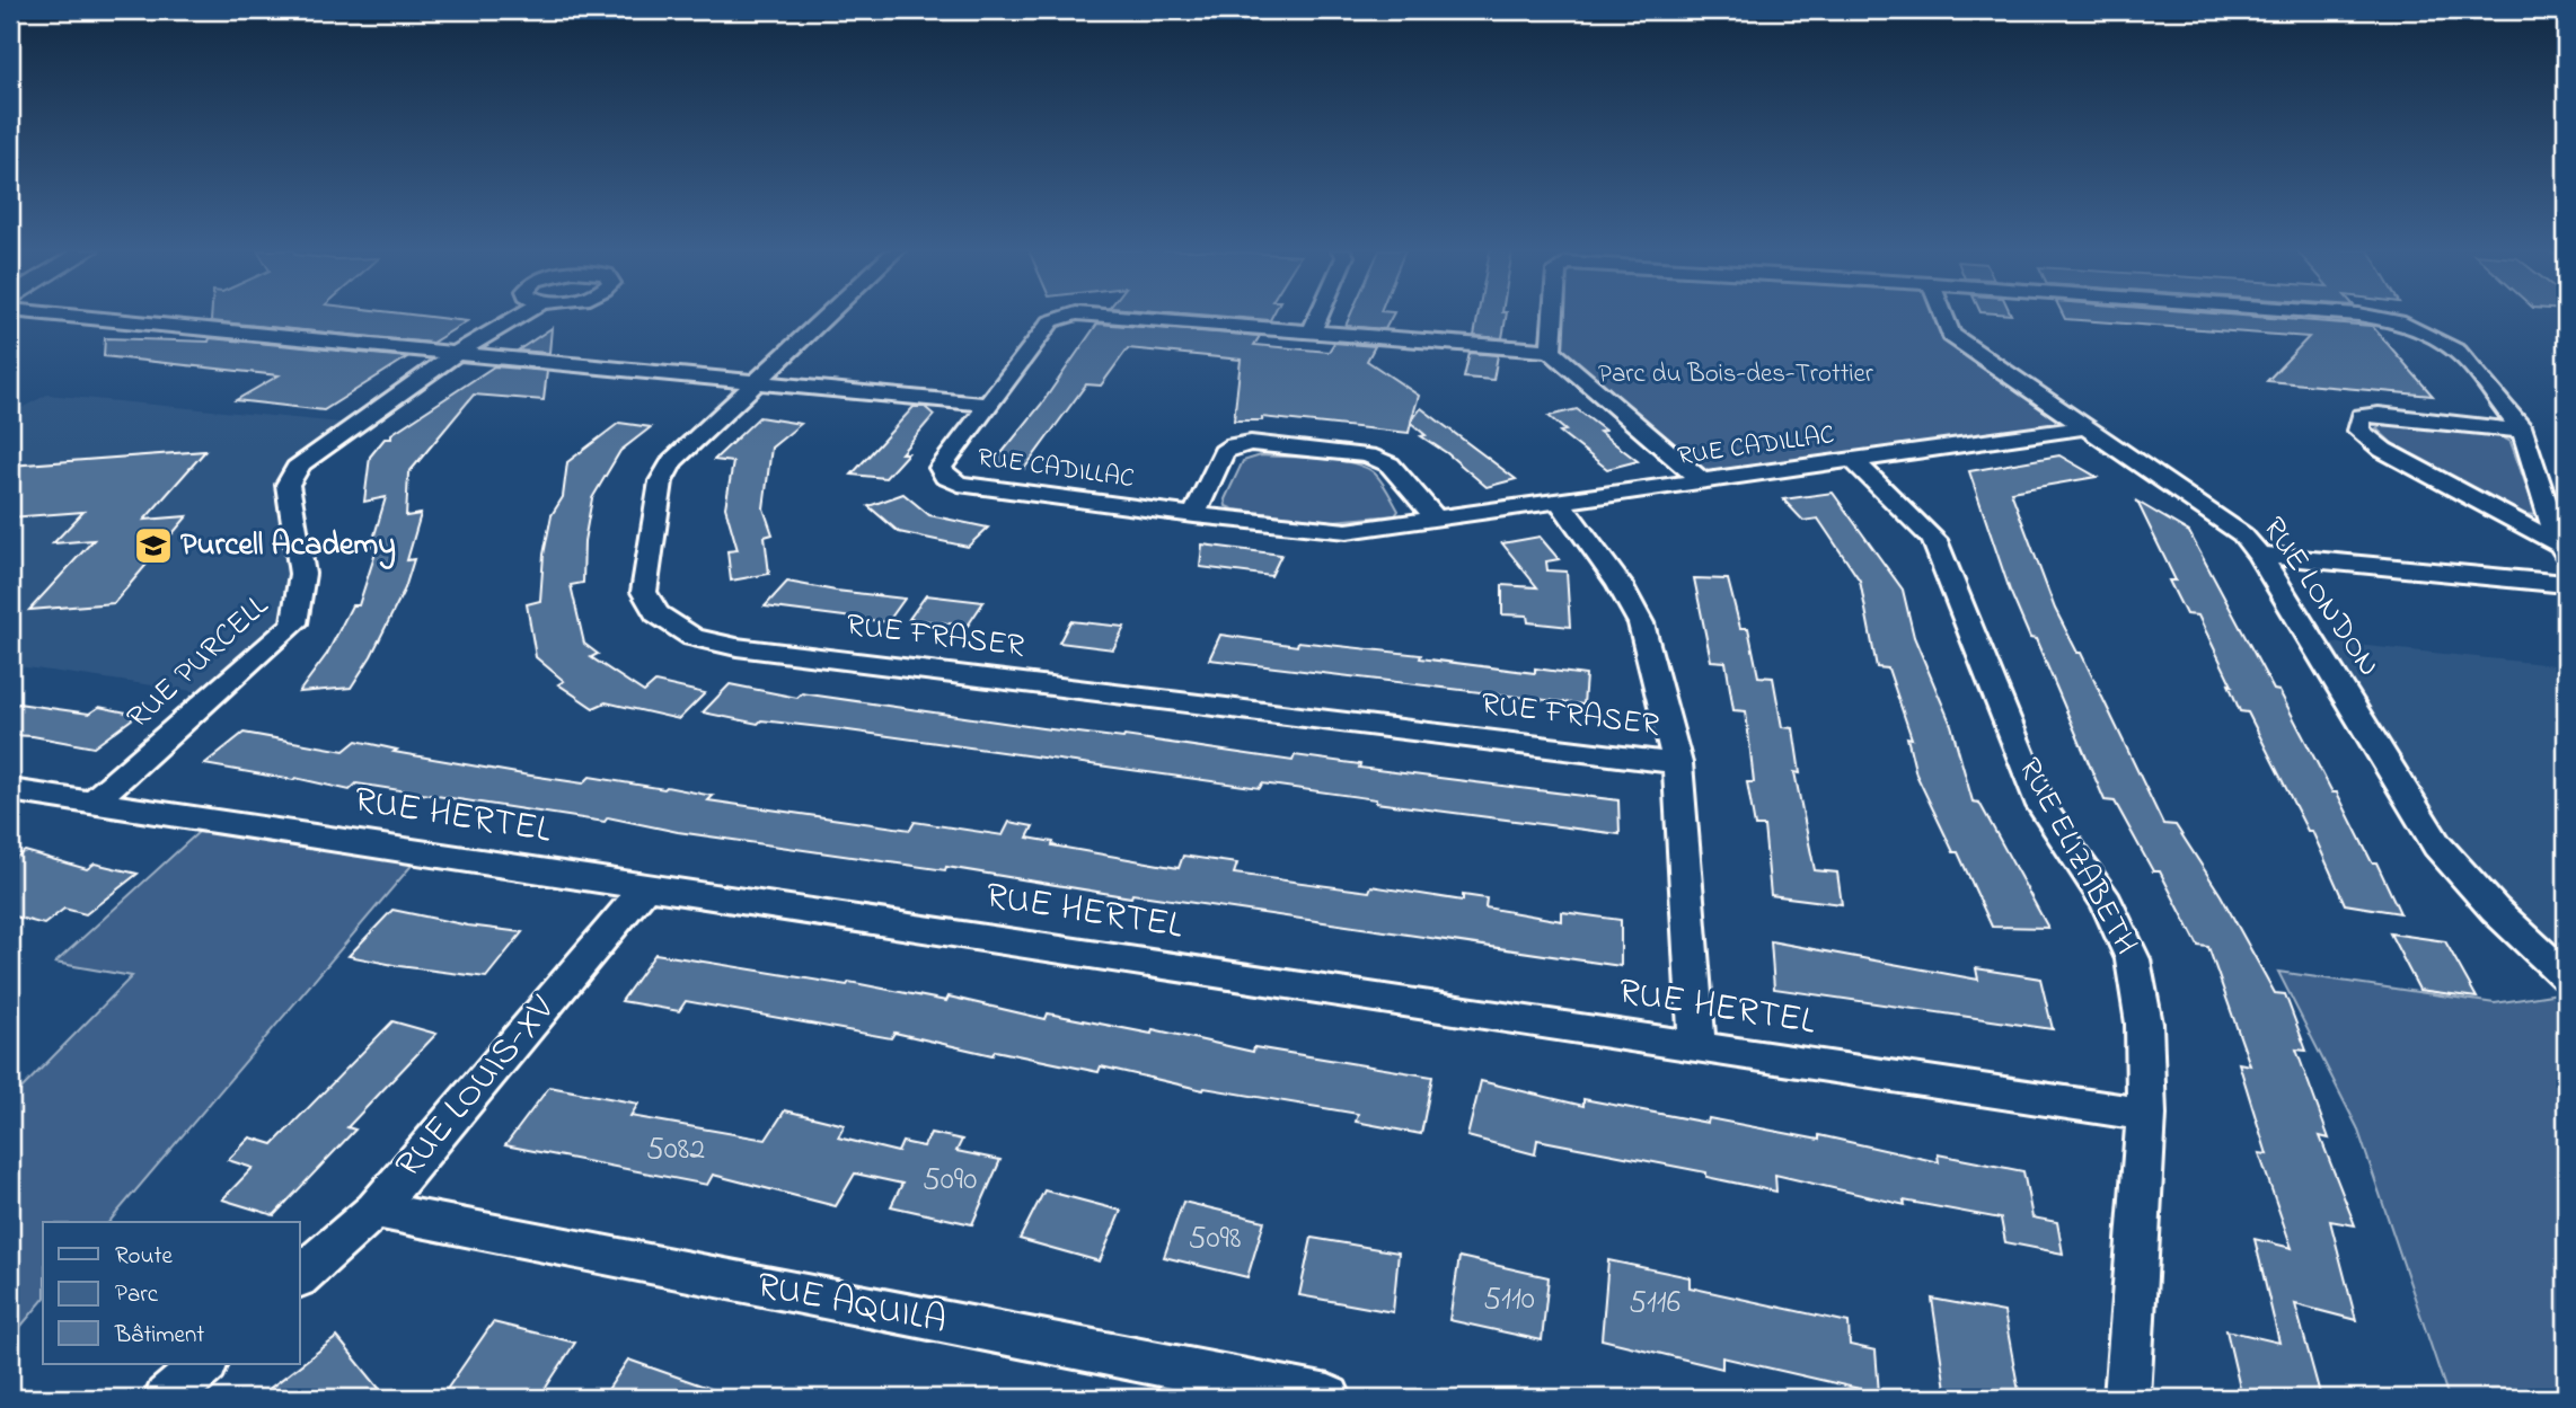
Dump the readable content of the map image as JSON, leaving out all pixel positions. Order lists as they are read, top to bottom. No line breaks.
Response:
{"streets":{"street":["RUE CADILLAC","RUE LONDON","RUE FRASER","RUE PURCELL","RUE HERTEL","RUE ELIZABETH","RUE LOUIS-XV","RUE AQUILA"]},"crossings":[["RUE CADILLAC","RUE LONDON"],["RUE CADILLAC","RUE ELIZABETH"],["RUE PURCELL","RUE HERTEL"],["RUE HERTEL","RUE ELIZABETH"],["RUE HERTEL","RUE LOUIS-XV"],["RUE LOUIS-XV","RUE AQUILA"]],"parks":["Parc du Bois-des-Trottier"],"places":{"school or university":["Purcell Academy"]},"house_numbers":["5082","5090","5098","5110","5116"],"legend":["Route","Parc","Bâtiment"]}
